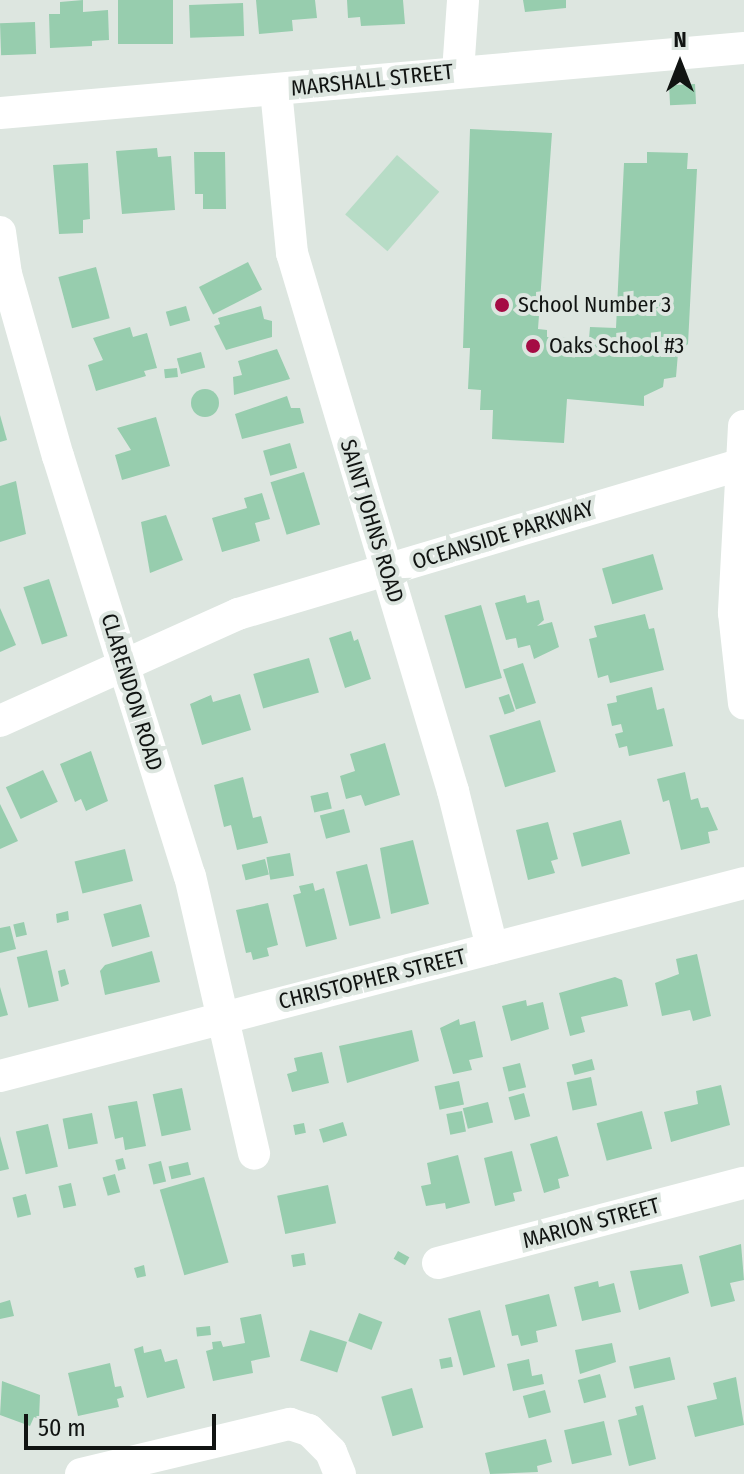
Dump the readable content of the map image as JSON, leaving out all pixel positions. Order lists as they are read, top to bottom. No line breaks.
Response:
{"streets":{"street":["MARSHALL STREET","SAINT JOHNS ROAD","OCEANSIDE PARKWAY","CLARENDON ROAD","CHRISTOPHER STREET","MARION STREET"]},"crossings":[["MARSHALL STREET","SAINT JOHNS ROAD"],["SAINT JOHNS ROAD","OCEANSIDE PARKWAY"],["SAINT JOHNS ROAD","CHRISTOPHER STREET"],["OCEANSIDE PARKWAY","CLARENDON ROAD"],["CLARENDON ROAD","CHRISTOPHER STREET"]],"places":["School Number 3","Oaks School #3"],"scale_bar":"50 m","north":"top"}
